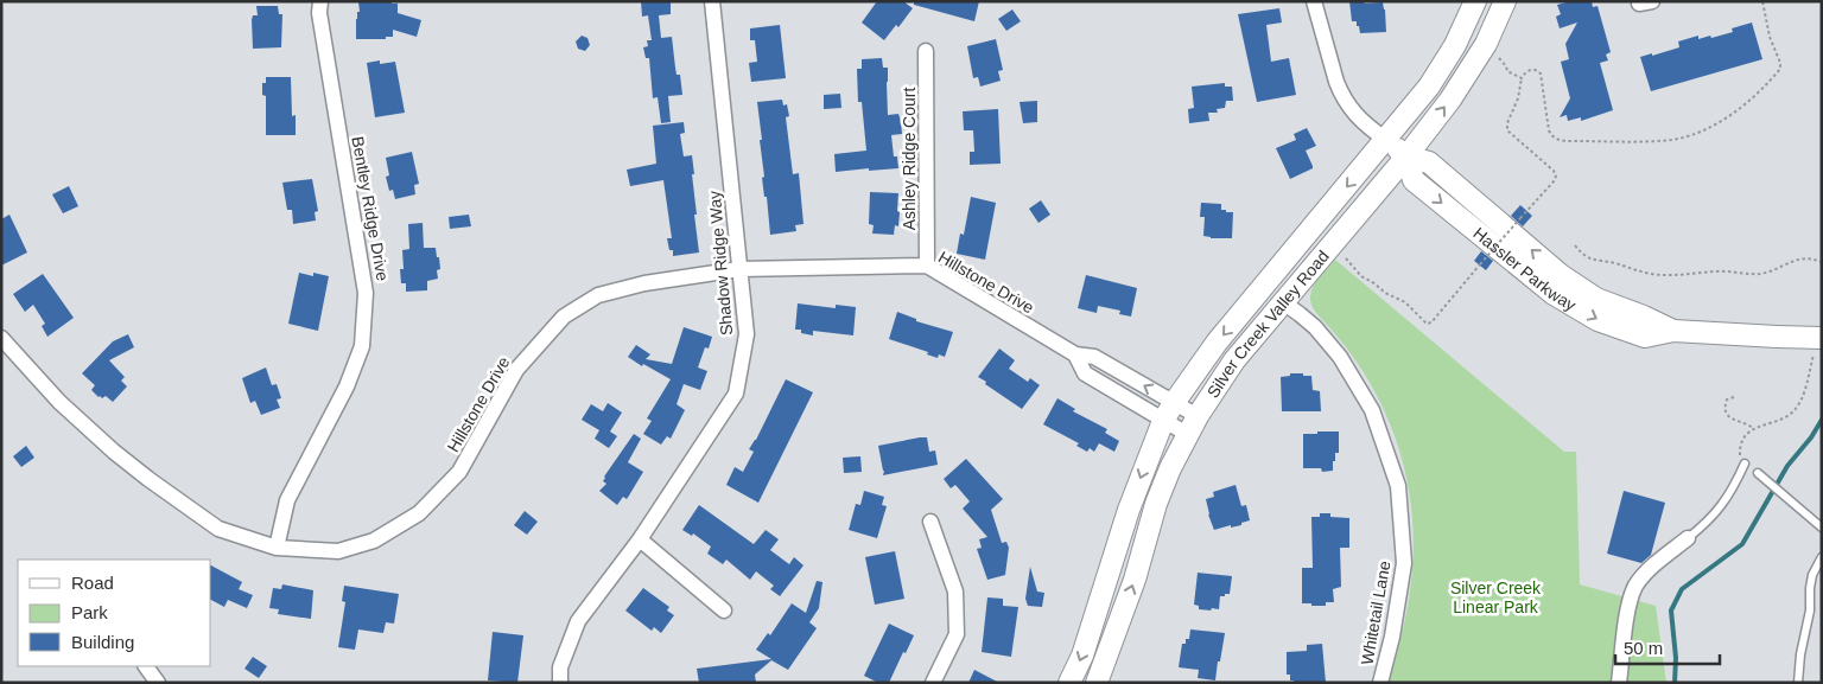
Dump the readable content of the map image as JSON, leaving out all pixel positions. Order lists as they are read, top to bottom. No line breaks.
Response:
{"streets":{"main road":["Hassler Parkway","Silver Creek Valley Road"],"street":["Ashley Ridge Court","Bentley Ridge Drive","Shadow Ridge Way","Hillstone Drive","Whitetail Lane"]},"crossings":[["Ashley Ridge Court","Hillstone Drive"],["Bentley Ridge Drive","Hillstone Drive"],["Shadow Ridge Way","Hillstone Drive"],["Hassler Parkway","Silver Creek Valley Road"],["Hillstone Drive","Silver Creek Valley Road"],["Silver Creek Valley Road","Whitetail Lane"]],"parks":["Silver Creek Linear Park"],"legend":["Road","Park","Building"],"scale_bar":"50 m"}
